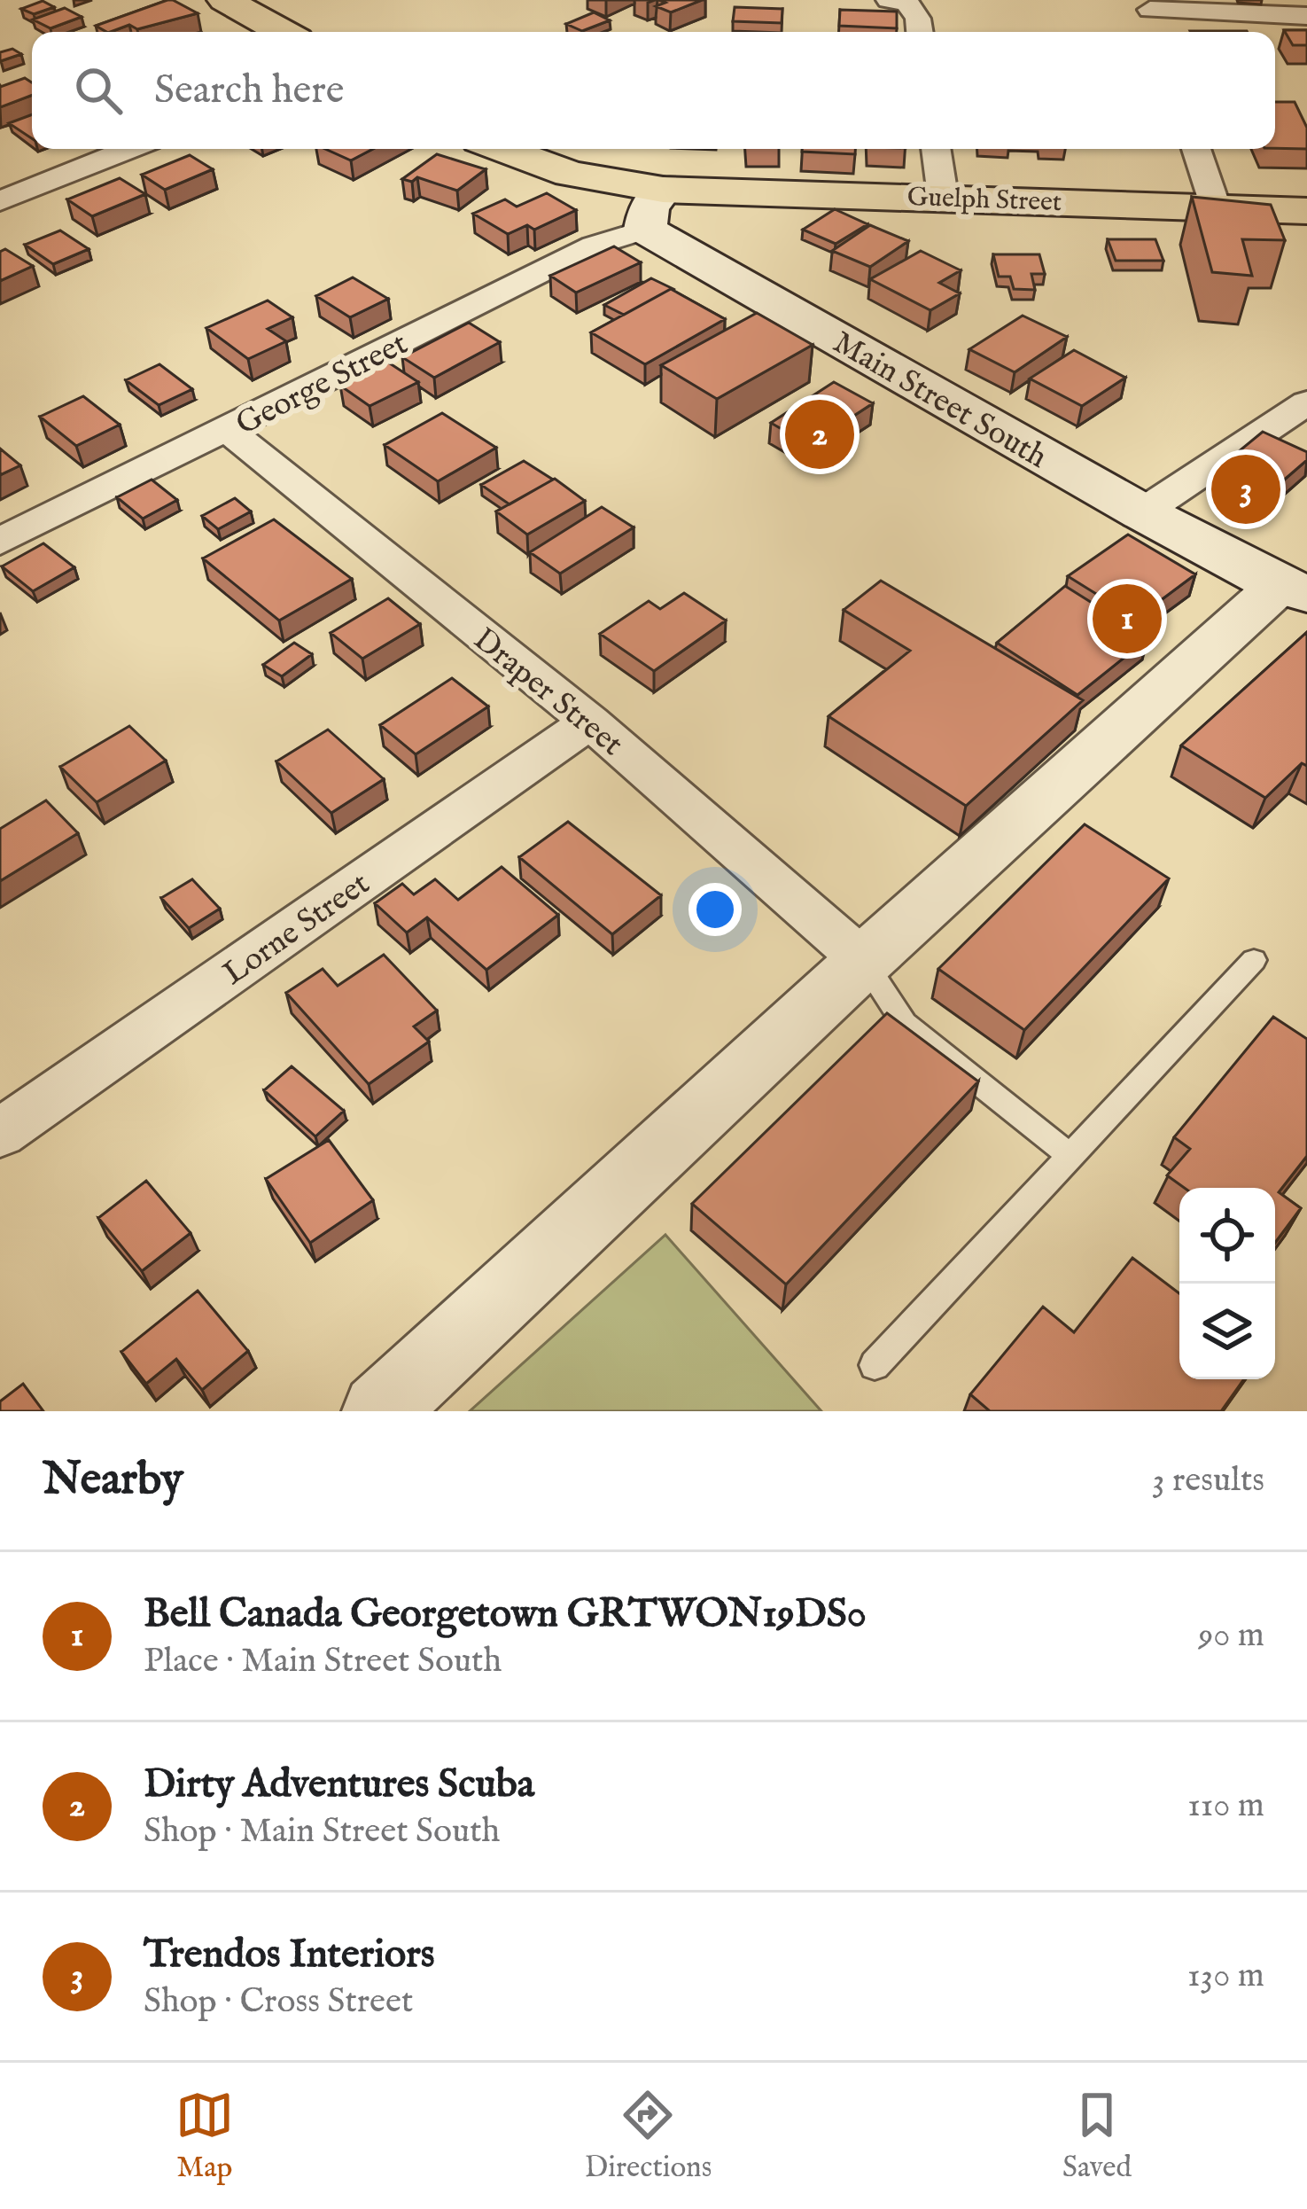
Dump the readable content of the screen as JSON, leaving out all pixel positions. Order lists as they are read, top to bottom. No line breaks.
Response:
{"streets":{"main road":["Guelph Street","Main Street South"],"street":["George Street","Draper Street","Lorne Street"]},"crossings":[["Guelph Street","George Street"],["Guelph Street","Main Street South"],["George Street","Main Street South"],["George Street","Draper Street"],["Draper Street","Lorne Street"]],"page":{"search":"Search here","pins":["2","3","1"],"heading":["Nearby","3 results"],"list":[{"mark":"1","name":"Bell Canada Georgetown GRTWON19DS0","note":"Place · Main Street South","value":"90 m"},{"mark":"2","name":"Dirty Adventures Scuba","note":"Shop · Main Street South","value":"110 m"},{"mark":"3","name":"Trendos Interiors","note":"Shop · Cross Street","value":"130 m"}],"nav":["Map","Directions","Saved"]}}
